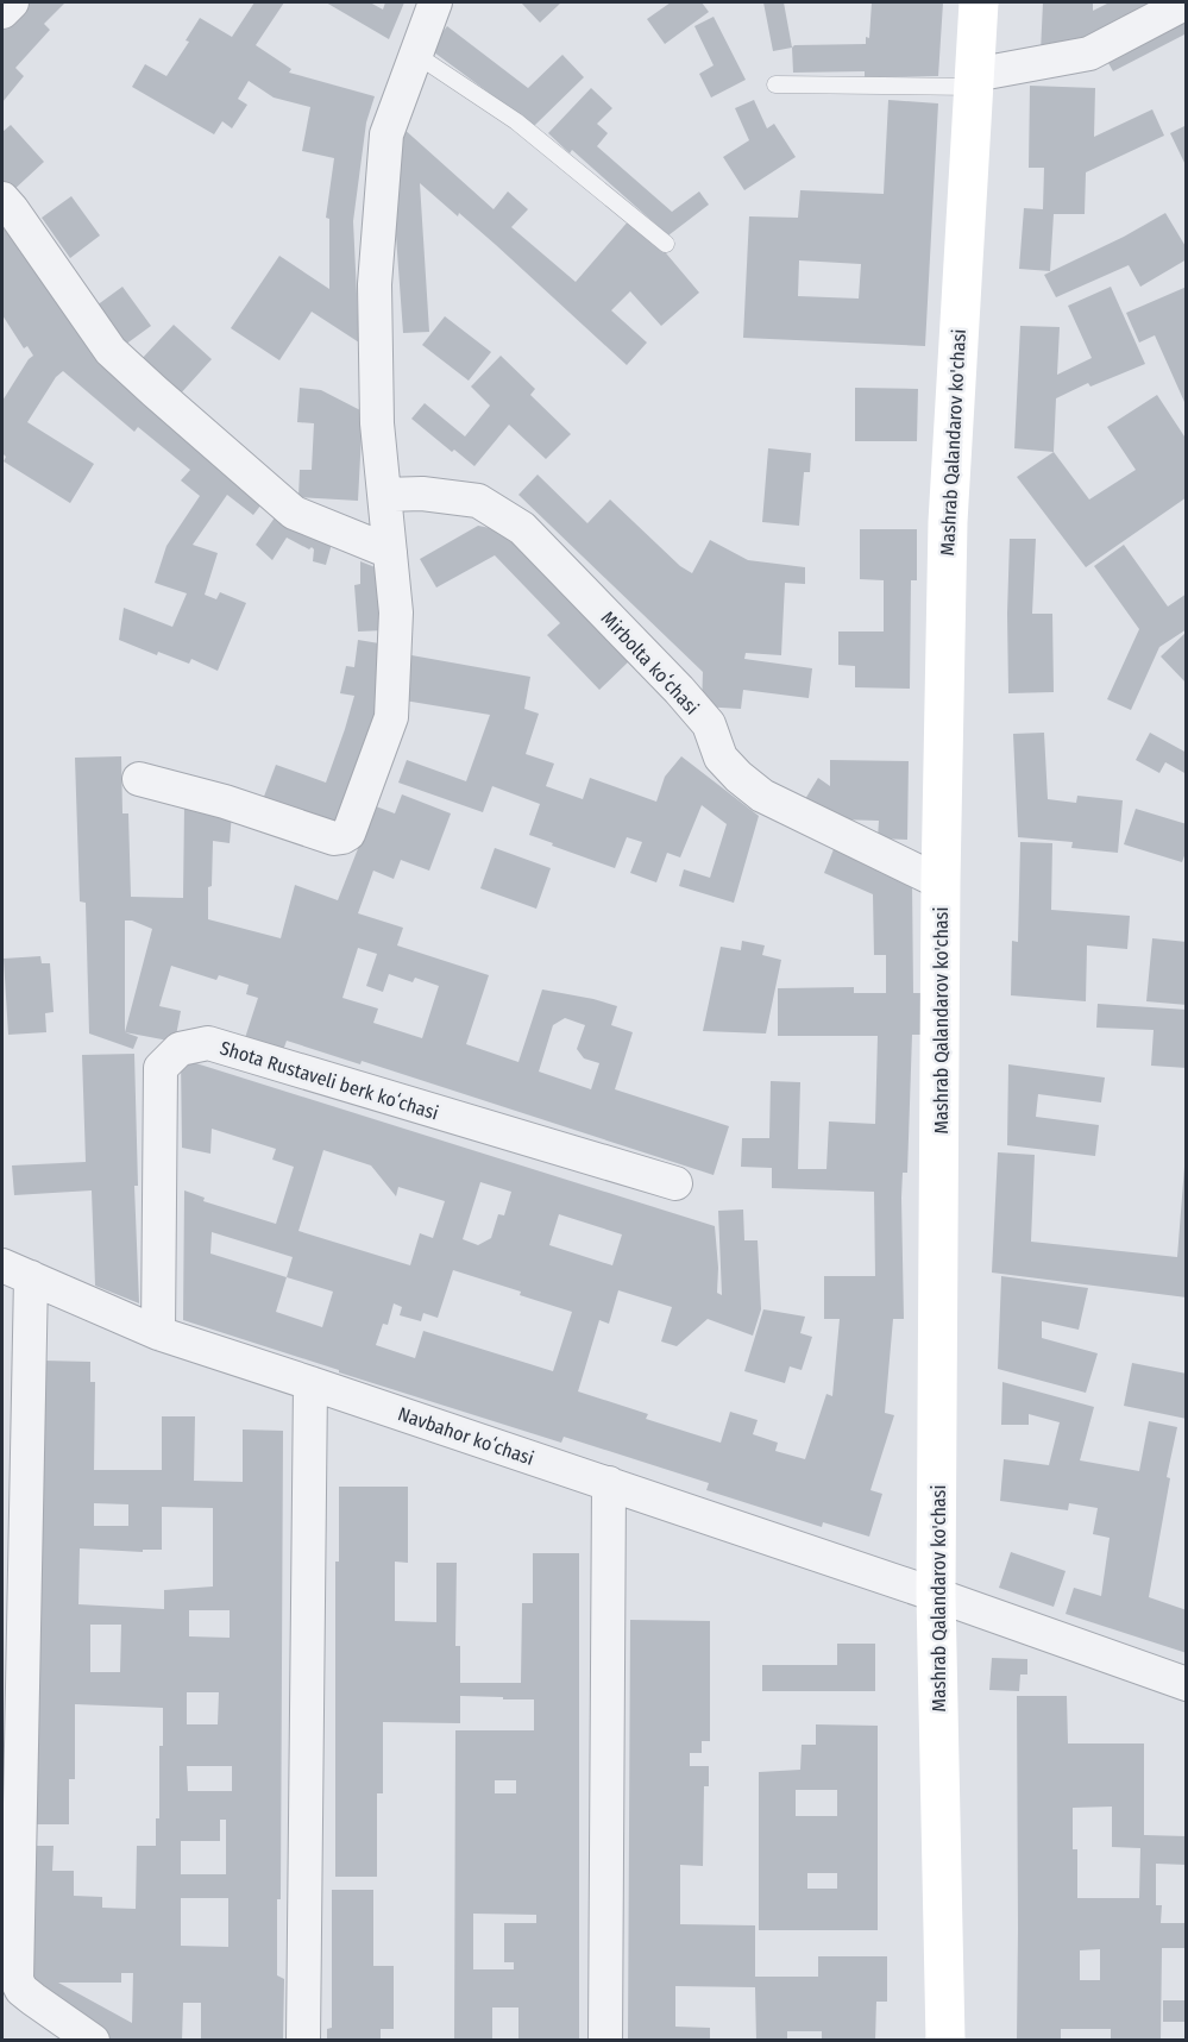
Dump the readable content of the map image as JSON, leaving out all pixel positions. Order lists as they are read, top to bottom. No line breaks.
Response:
{"streets":{"main road":["Mashrab Qalandarov ko'chasi"],"street":["Mirbolta koʻchasi","Shota Rustaveli berk koʻchasi","Navbahor koʻchasi"]},"crossings":[["Mashrab Qalandarov ko'chasi","Mirbolta koʻchasi"],["Mashrab Qalandarov ko'chasi","Navbahor koʻchasi"],["Shota Rustaveli berk koʻchasi","Navbahor koʻchasi"]]}
